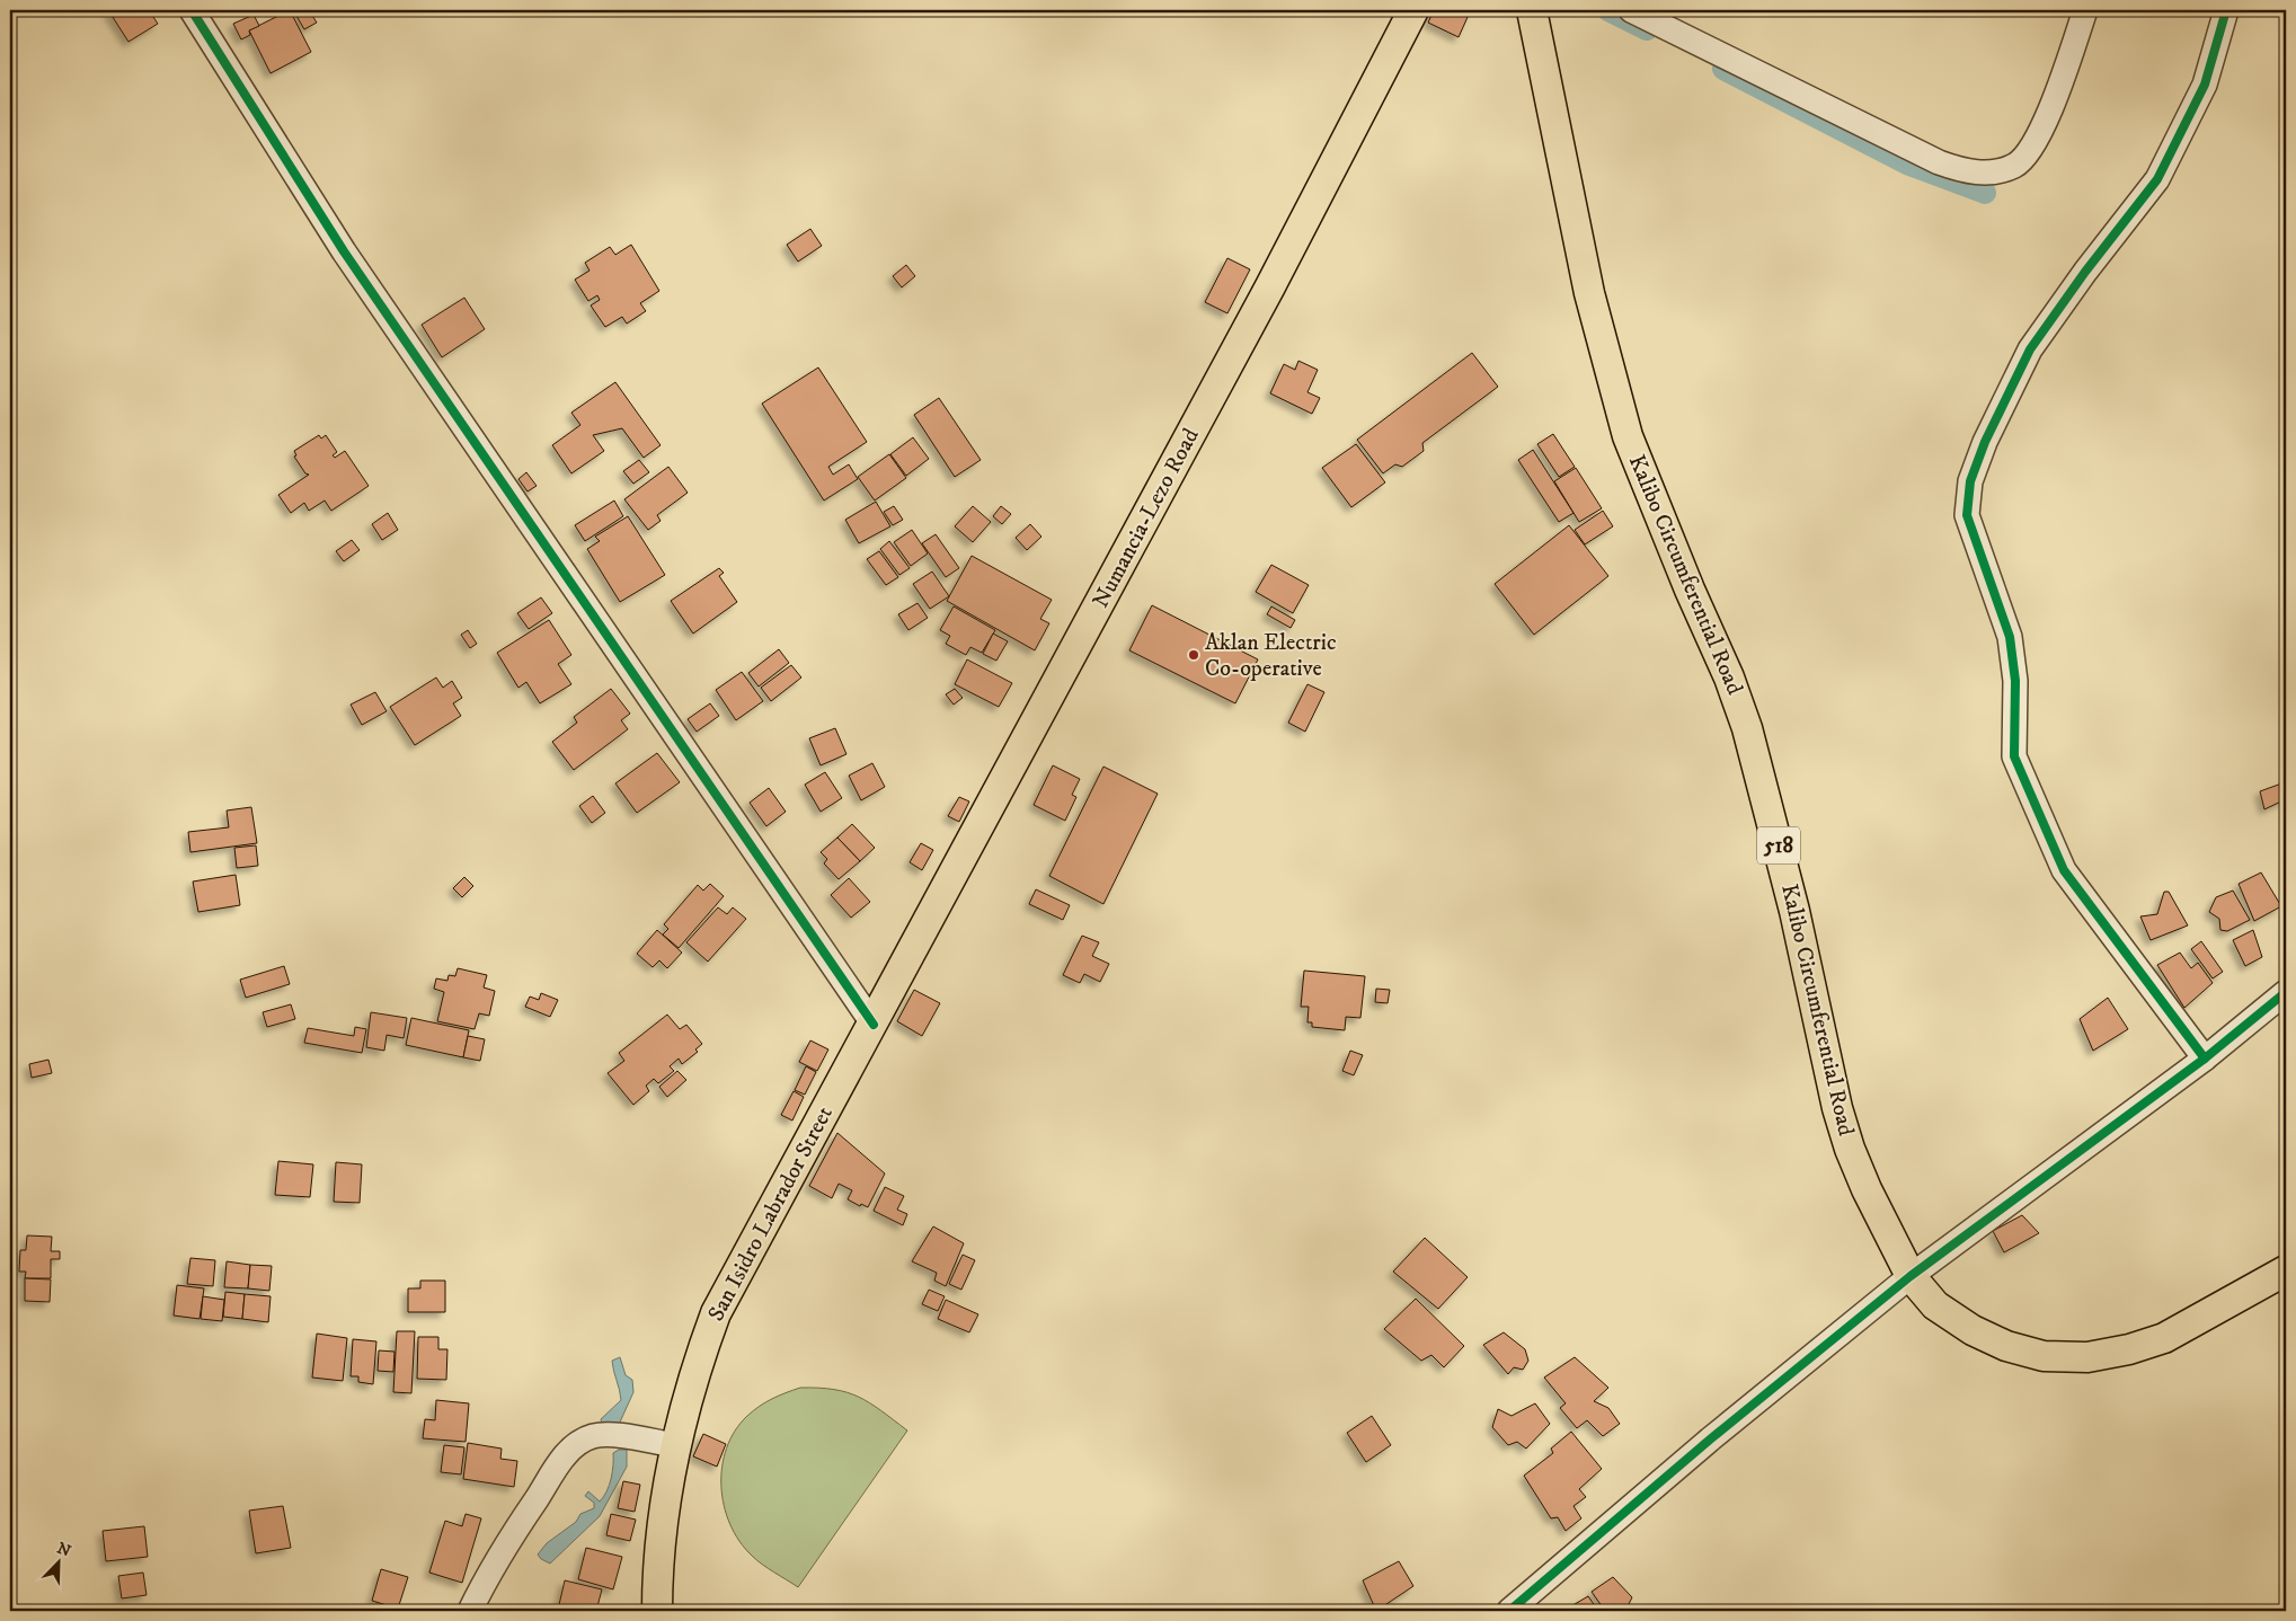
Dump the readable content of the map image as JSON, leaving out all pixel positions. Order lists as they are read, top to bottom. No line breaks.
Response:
{"streets":{"main road":["Numancia-Lezo Road","Kalibo Circumferential Road","518","San Isidro Labrador Street"]},"crossings":[["Numancia-Lezo Road","San Isidro Labrador Street"]],"places":["Aklan Electric Co-operative"],"north":"top right"}
